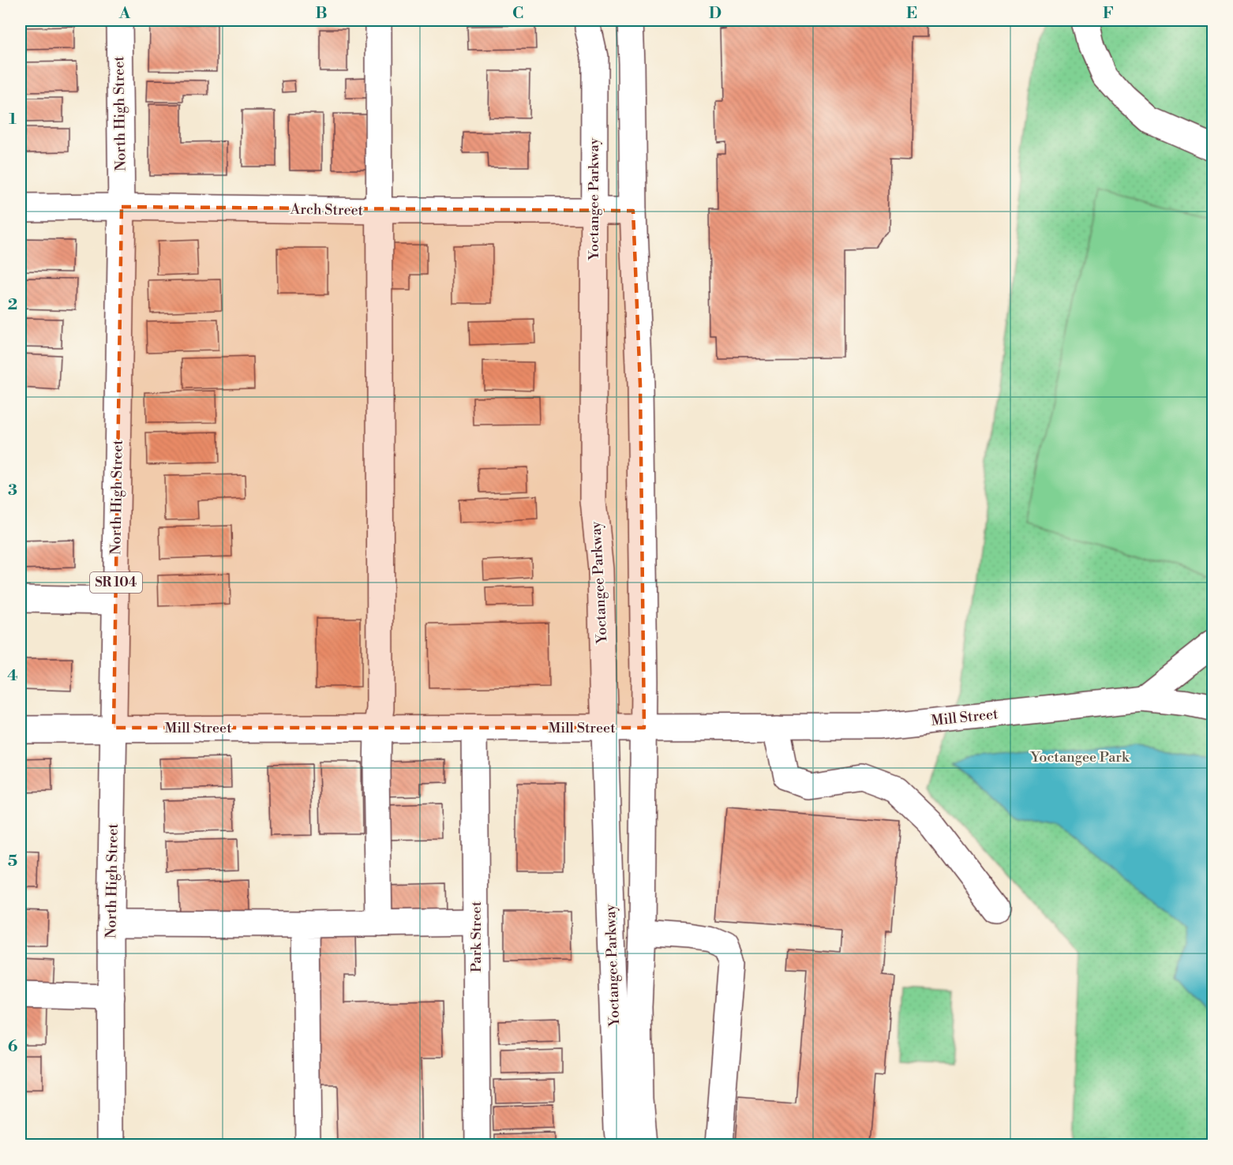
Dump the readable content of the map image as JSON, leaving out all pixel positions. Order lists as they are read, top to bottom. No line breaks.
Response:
{"streets":{"street":["North High Street","Yoctangee Parkway","Arch Street","SR 104","Mill Street","Park Street"]},"crossings":[["North High Street","Arch Street"],["North High Street","Mill Street"],["Yoctangee Parkway","Arch Street"],["Yoctangee Parkway","Mill Street"],["Mill Street","Park Street"]],"parks":["Yoctangee Park"],"grid":{"columns":["A","B","C","D","E","F"],"rows":["1","2","3","4","5","6"]}}
